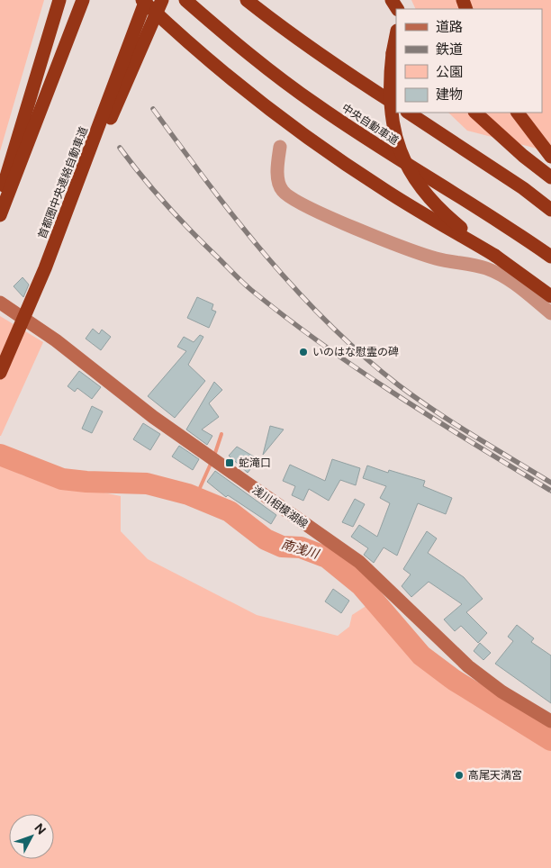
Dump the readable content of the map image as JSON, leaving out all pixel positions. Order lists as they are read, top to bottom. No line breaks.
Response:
{"streets":{"highway":["中央自動車道","首都圏中央連絡自動車道"],"main road":["浅川相模湖線"]},"water":["南浅川"],"places":{"other":["いのはな慰霊の碑","高尾天満宮"],"transit":["蛇滝口"]},"legend":["道路","鉄道","公園","建物"],"north":"top right"}
